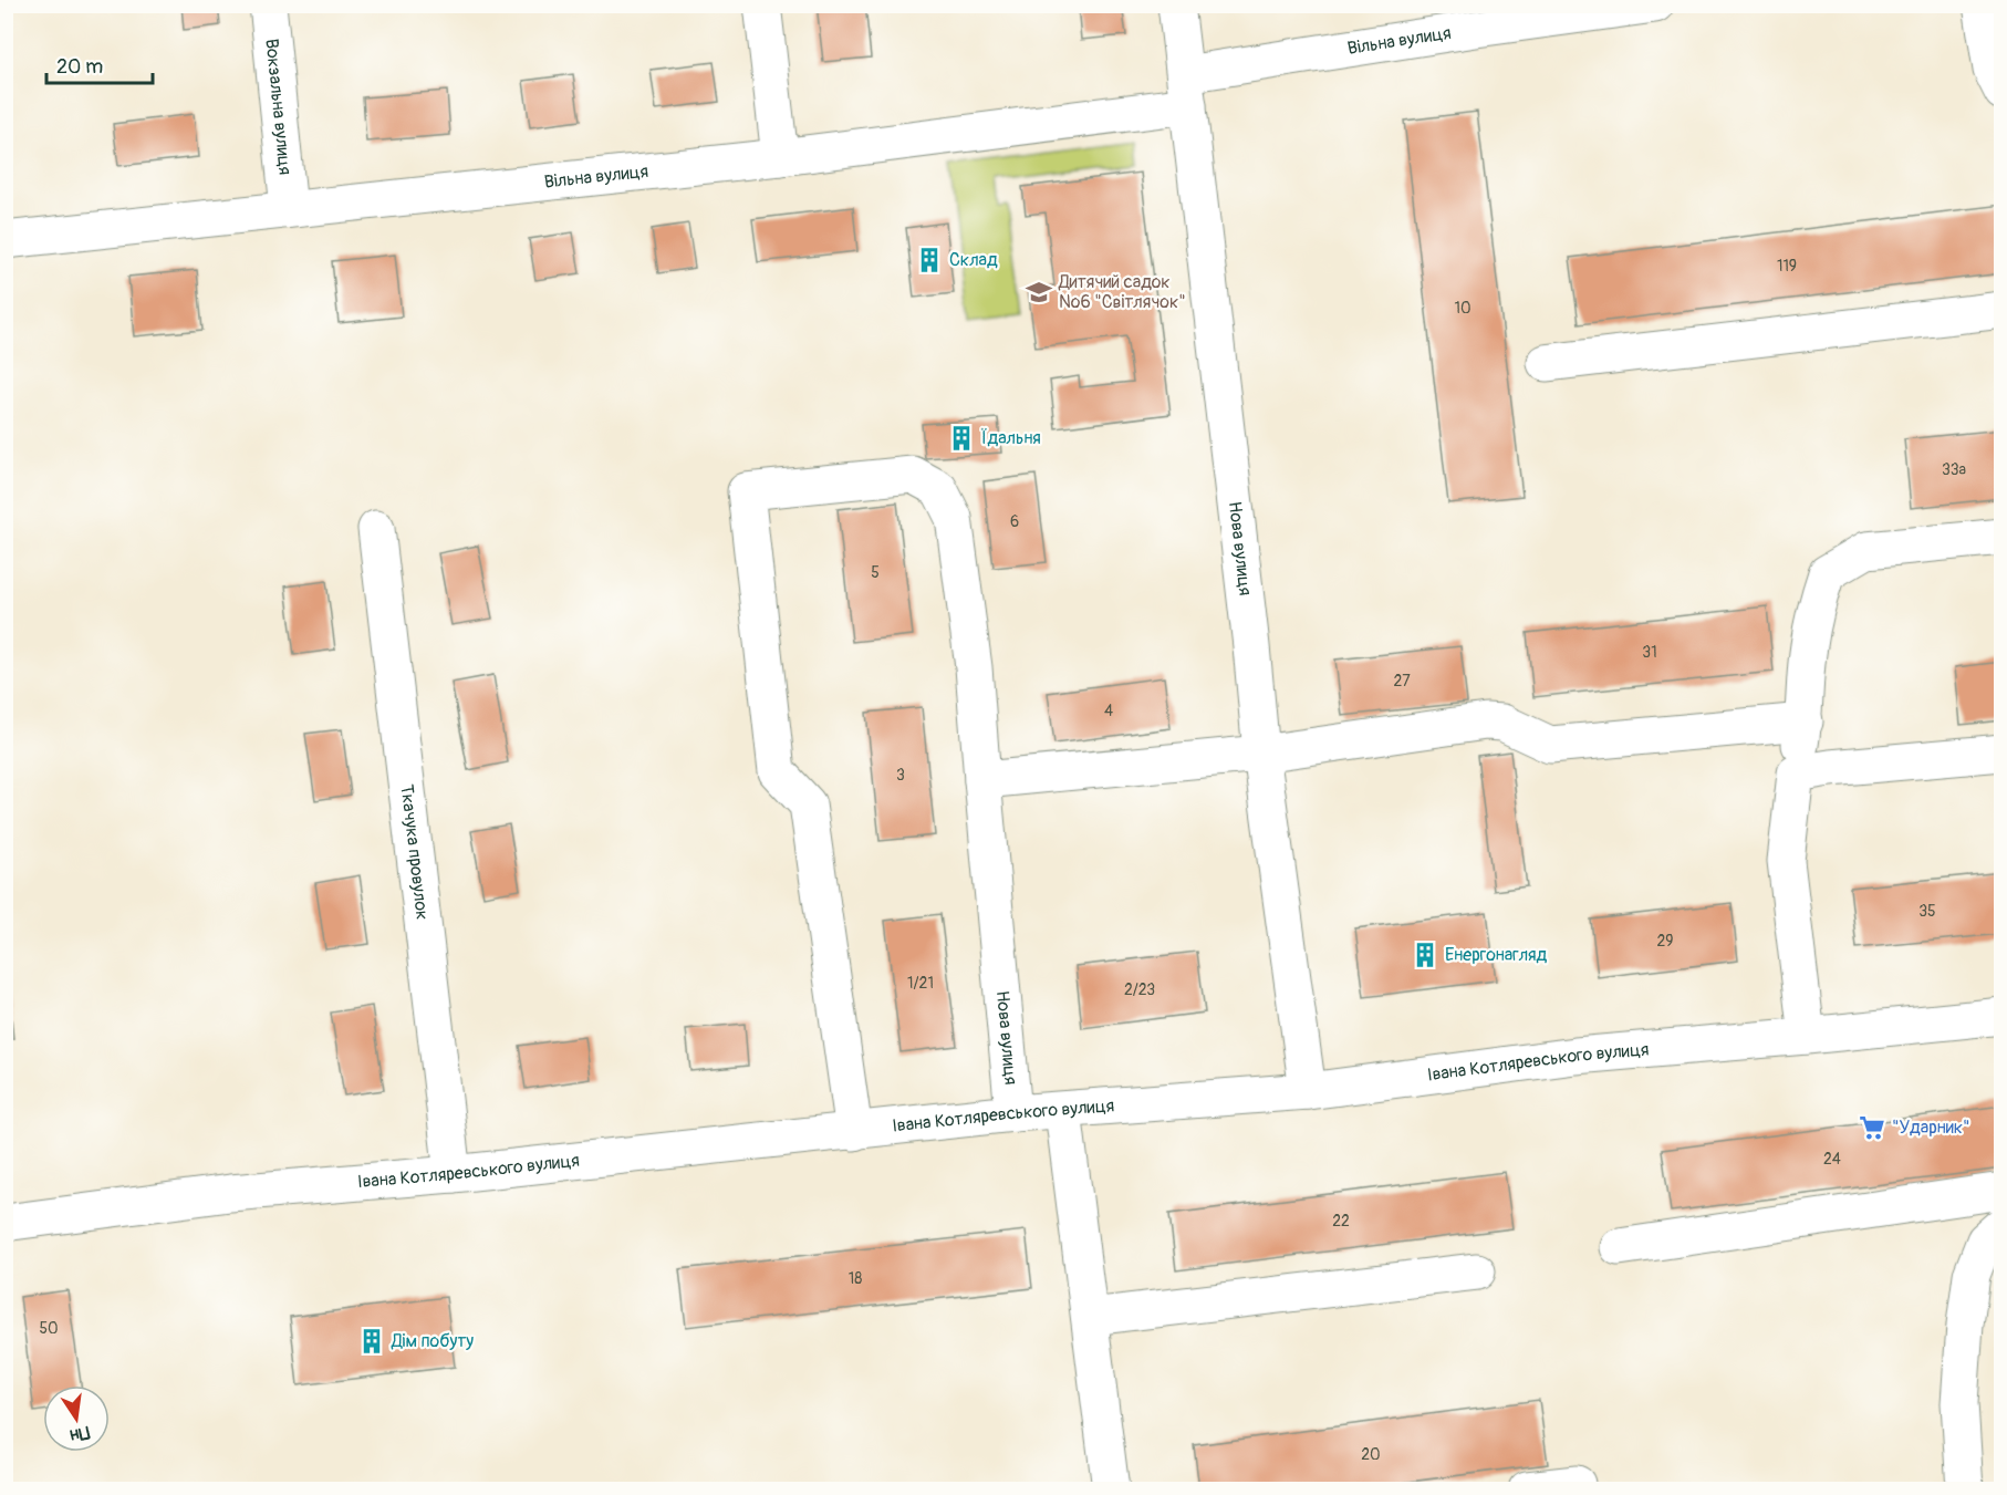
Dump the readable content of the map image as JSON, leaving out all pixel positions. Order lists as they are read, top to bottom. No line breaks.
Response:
{"streets":{"street":["Вільна вулиця","Вокзальна вулиця","Нова вулиця","Ткачука провулок","Івана Котляревського вулиця"]},"crossings":[["Вільна вулиця","Вокзальна вулиця"],["Вільна вулиця","Нова вулиця"],["Нова вулиця","Івана Котляревського вулиця"],["Ткачука провулок","Івана Котляревського вулиця"]],"places":{"building":["Склад","Їдальня","Енергонагляд","Дім побуту"],"school or university":["Дитячий садок №6 \"Світлячок\""],"supermarket":["\"Ударник\""]},"house_numbers":["119","10","33а","6","5","31","27","4","3","35","29","1/21","2/23","24","22","18","50","20"],"scale_bar":"20 m","north":"bottom"}
